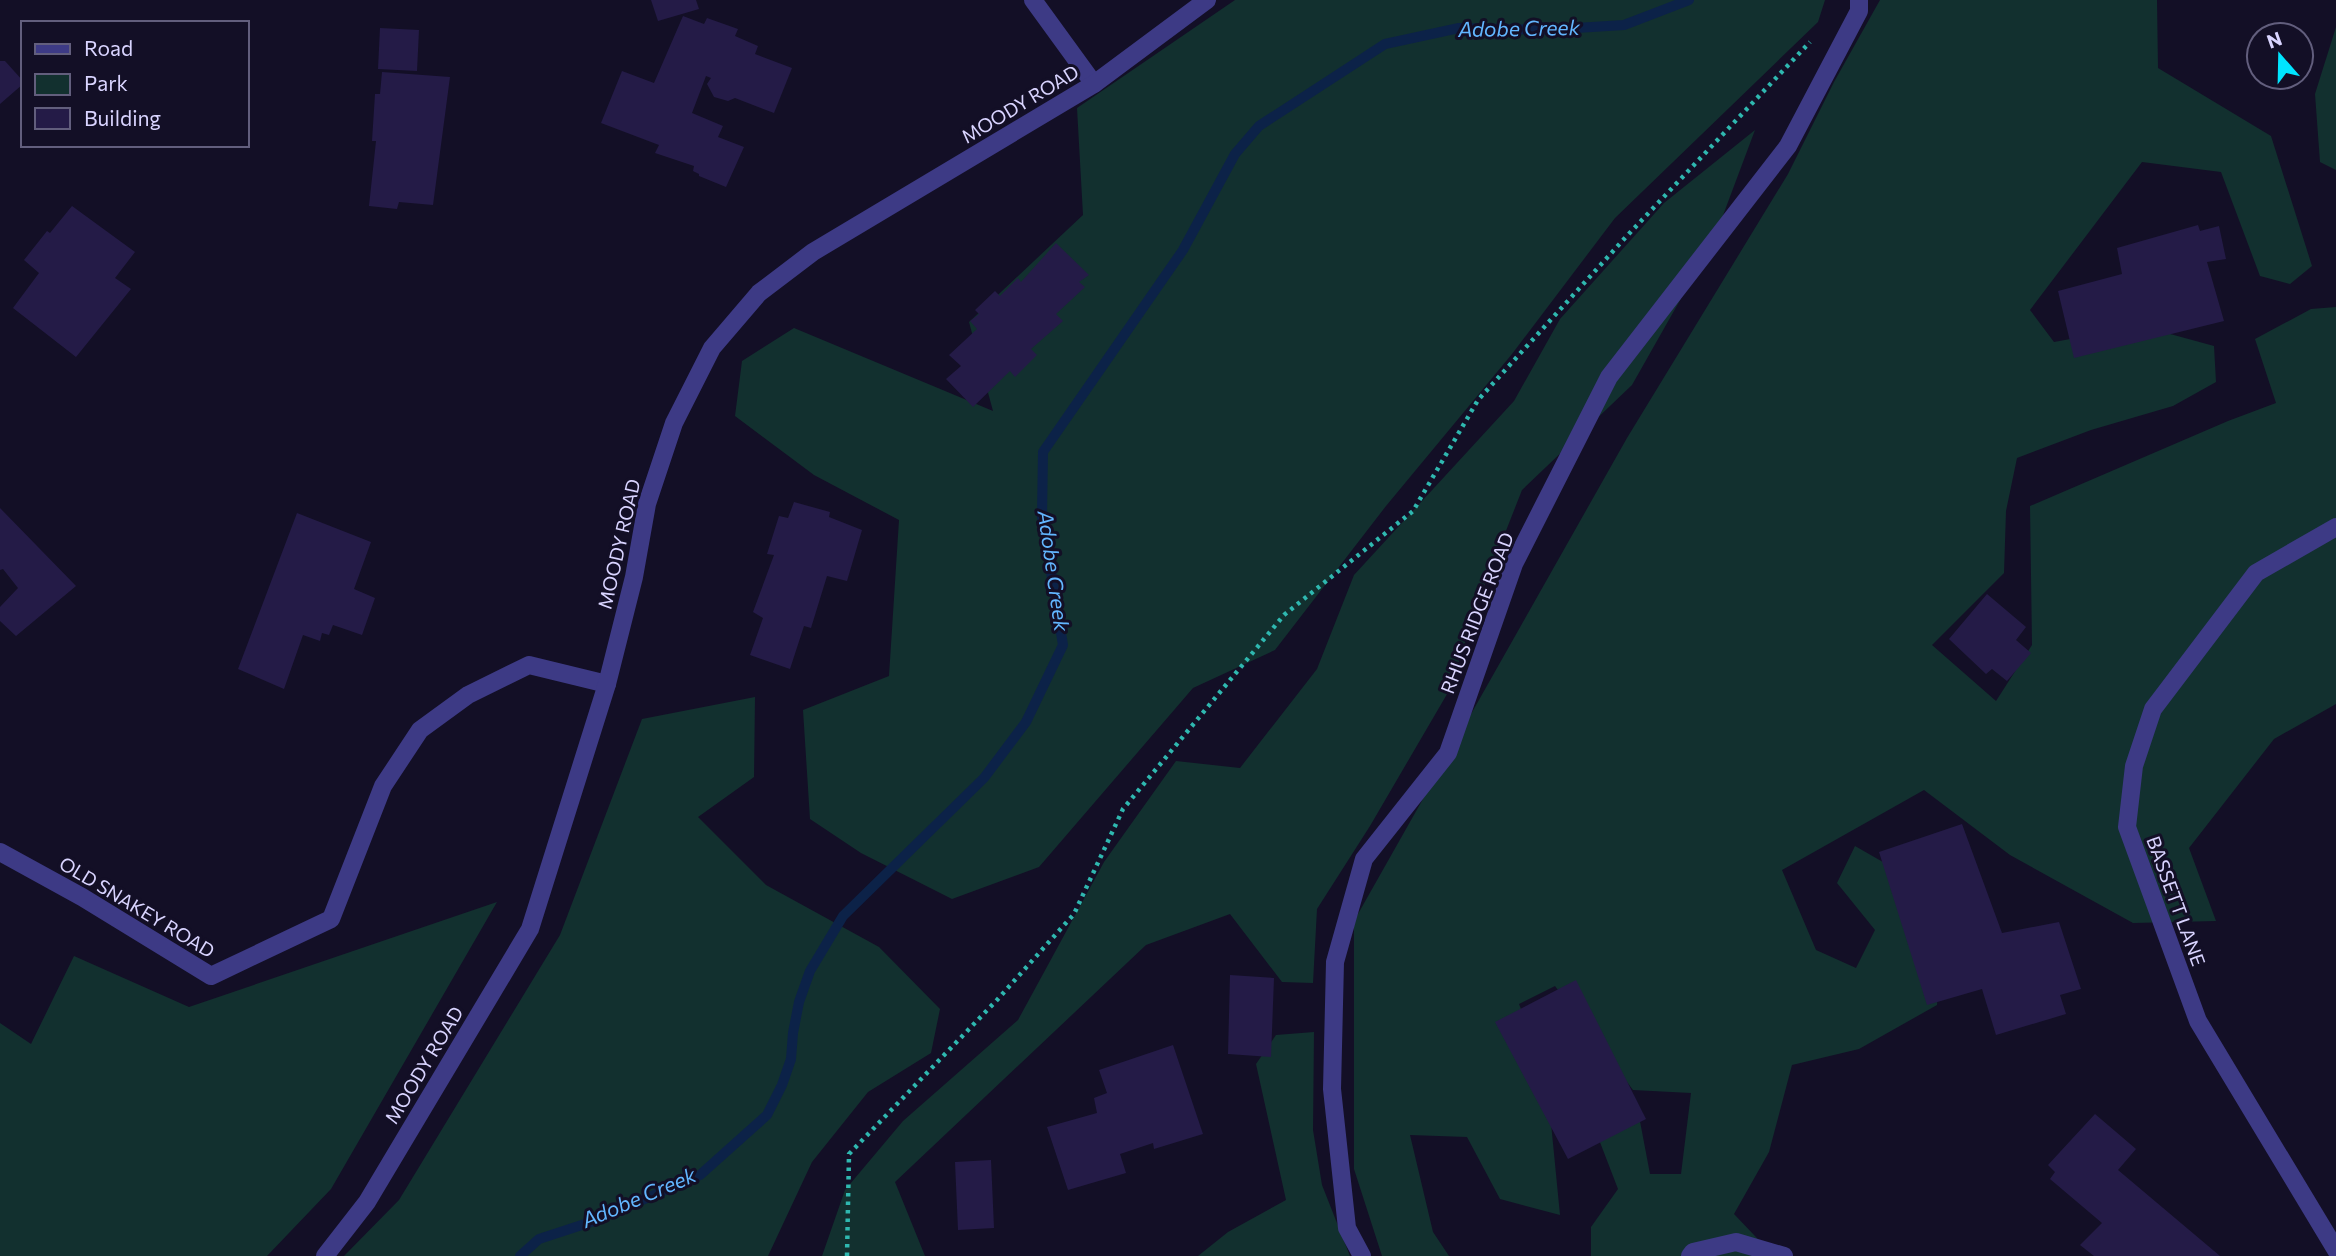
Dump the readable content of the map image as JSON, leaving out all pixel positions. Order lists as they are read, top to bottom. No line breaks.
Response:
{"streets":{"street":["MOODY ROAD","RHUS RIDGE ROAD","BASSETT LANE","OLD SNAKEY ROAD"]},"crossings":[["MOODY ROAD","OLD SNAKEY ROAD"]],"water":["Adobe Creek"],"legend":["Road","Park","Building"],"north":"top"}
